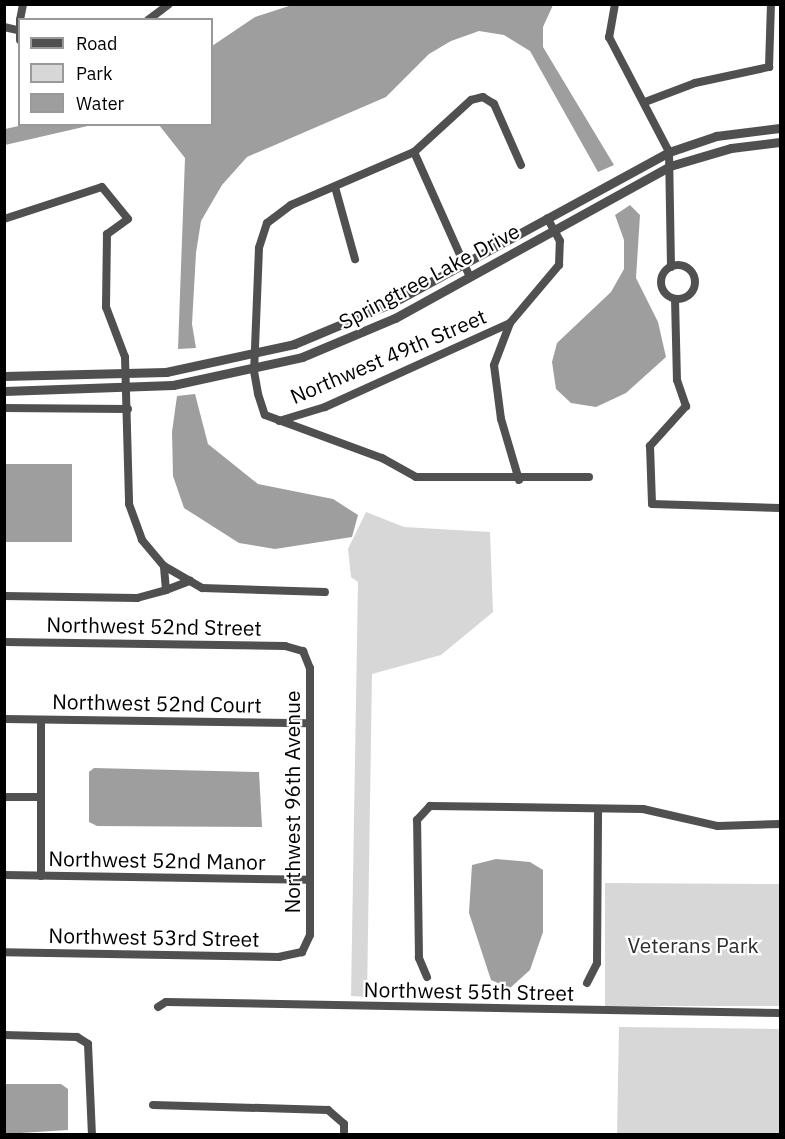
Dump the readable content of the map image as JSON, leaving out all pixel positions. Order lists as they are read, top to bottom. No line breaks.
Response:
{"streets":{"street":["Springtree Lake Drive","Northwest 49th Street","Northwest 52nd Street","Northwest 52nd Court","Northwest 96th Avenue","Northwest 52nd Manor","Northwest 53rd Street","Northwest 55th Street"]},"crossings":[["Northwest 52nd Street","Northwest 96th Avenue"],["Northwest 52nd Court","Northwest 96th Avenue"],["Northwest 96th Avenue","Northwest 52nd Manor"],["Northwest 96th Avenue","Northwest 53rd Street"]],"parks":["Veterans Park"],"legend":["Road","Park","Water"]}
